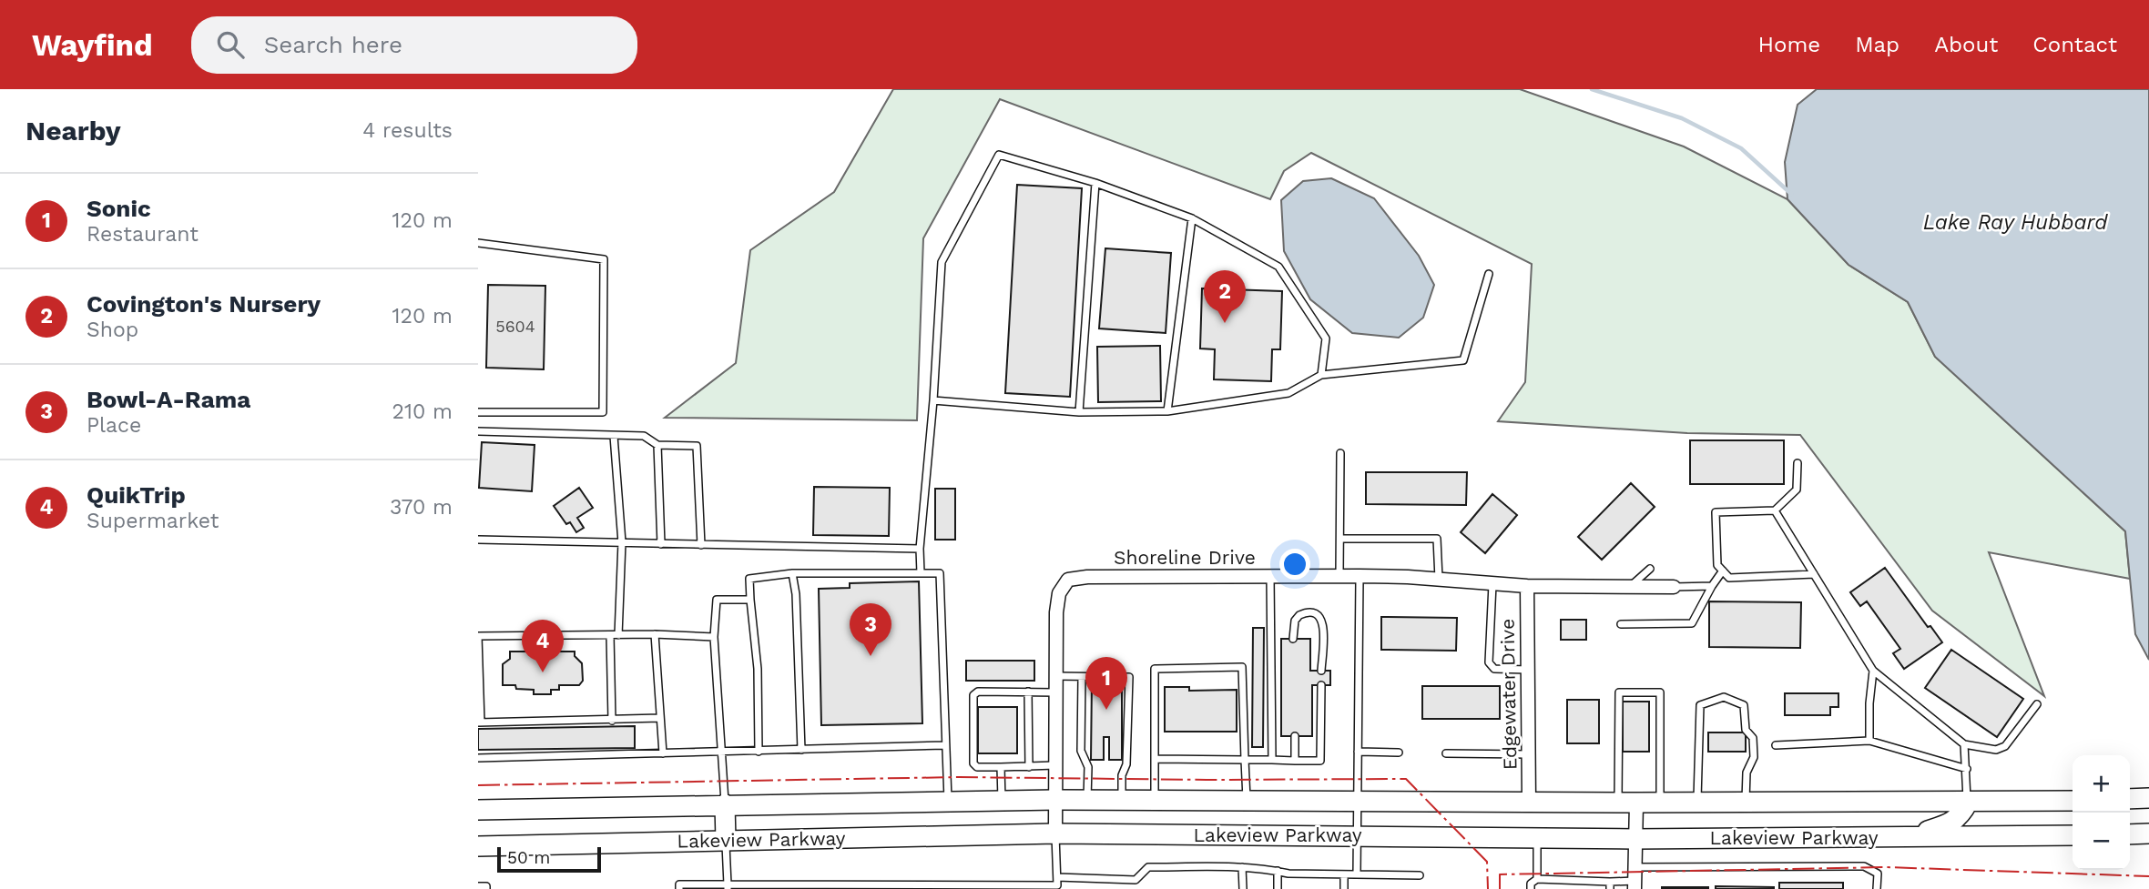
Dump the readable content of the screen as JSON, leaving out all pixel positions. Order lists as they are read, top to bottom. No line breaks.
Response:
{"streets":{"main road":["Lakeview Parkway"],"street":["Shoreline Drive","Edgewater Drive"]},"crossings":[["Shoreline Drive","Edgewater Drive"],["Shoreline Drive","Lakeview Parkway"],["Edgewater Drive","Lakeview Parkway"]],"water":["Lake Ray Hubbard"],"house_numbers":["5604"],"scale_bar":"50 m","page":{"header":"Wayfind","search":"Search here","nav":["Home","Map","About","Contact"],"heading":["Nearby","4 results"],"list":[{"mark":"1","name":"Sonic","note":"Restaurant","value":"120 m"},{"mark":"2","name":"Covington's Nursery","note":"Shop","value":"120 m"},{"mark":"3","name":"Bowl-A-Rama","note":"Place","value":"210 m"},{"mark":"4","name":"QuikTrip","note":"Supermarket","value":"370 m"}],"pins":["2","3","4","1"],"map_buttons":["+","−"],"scale":"50 m"}}
